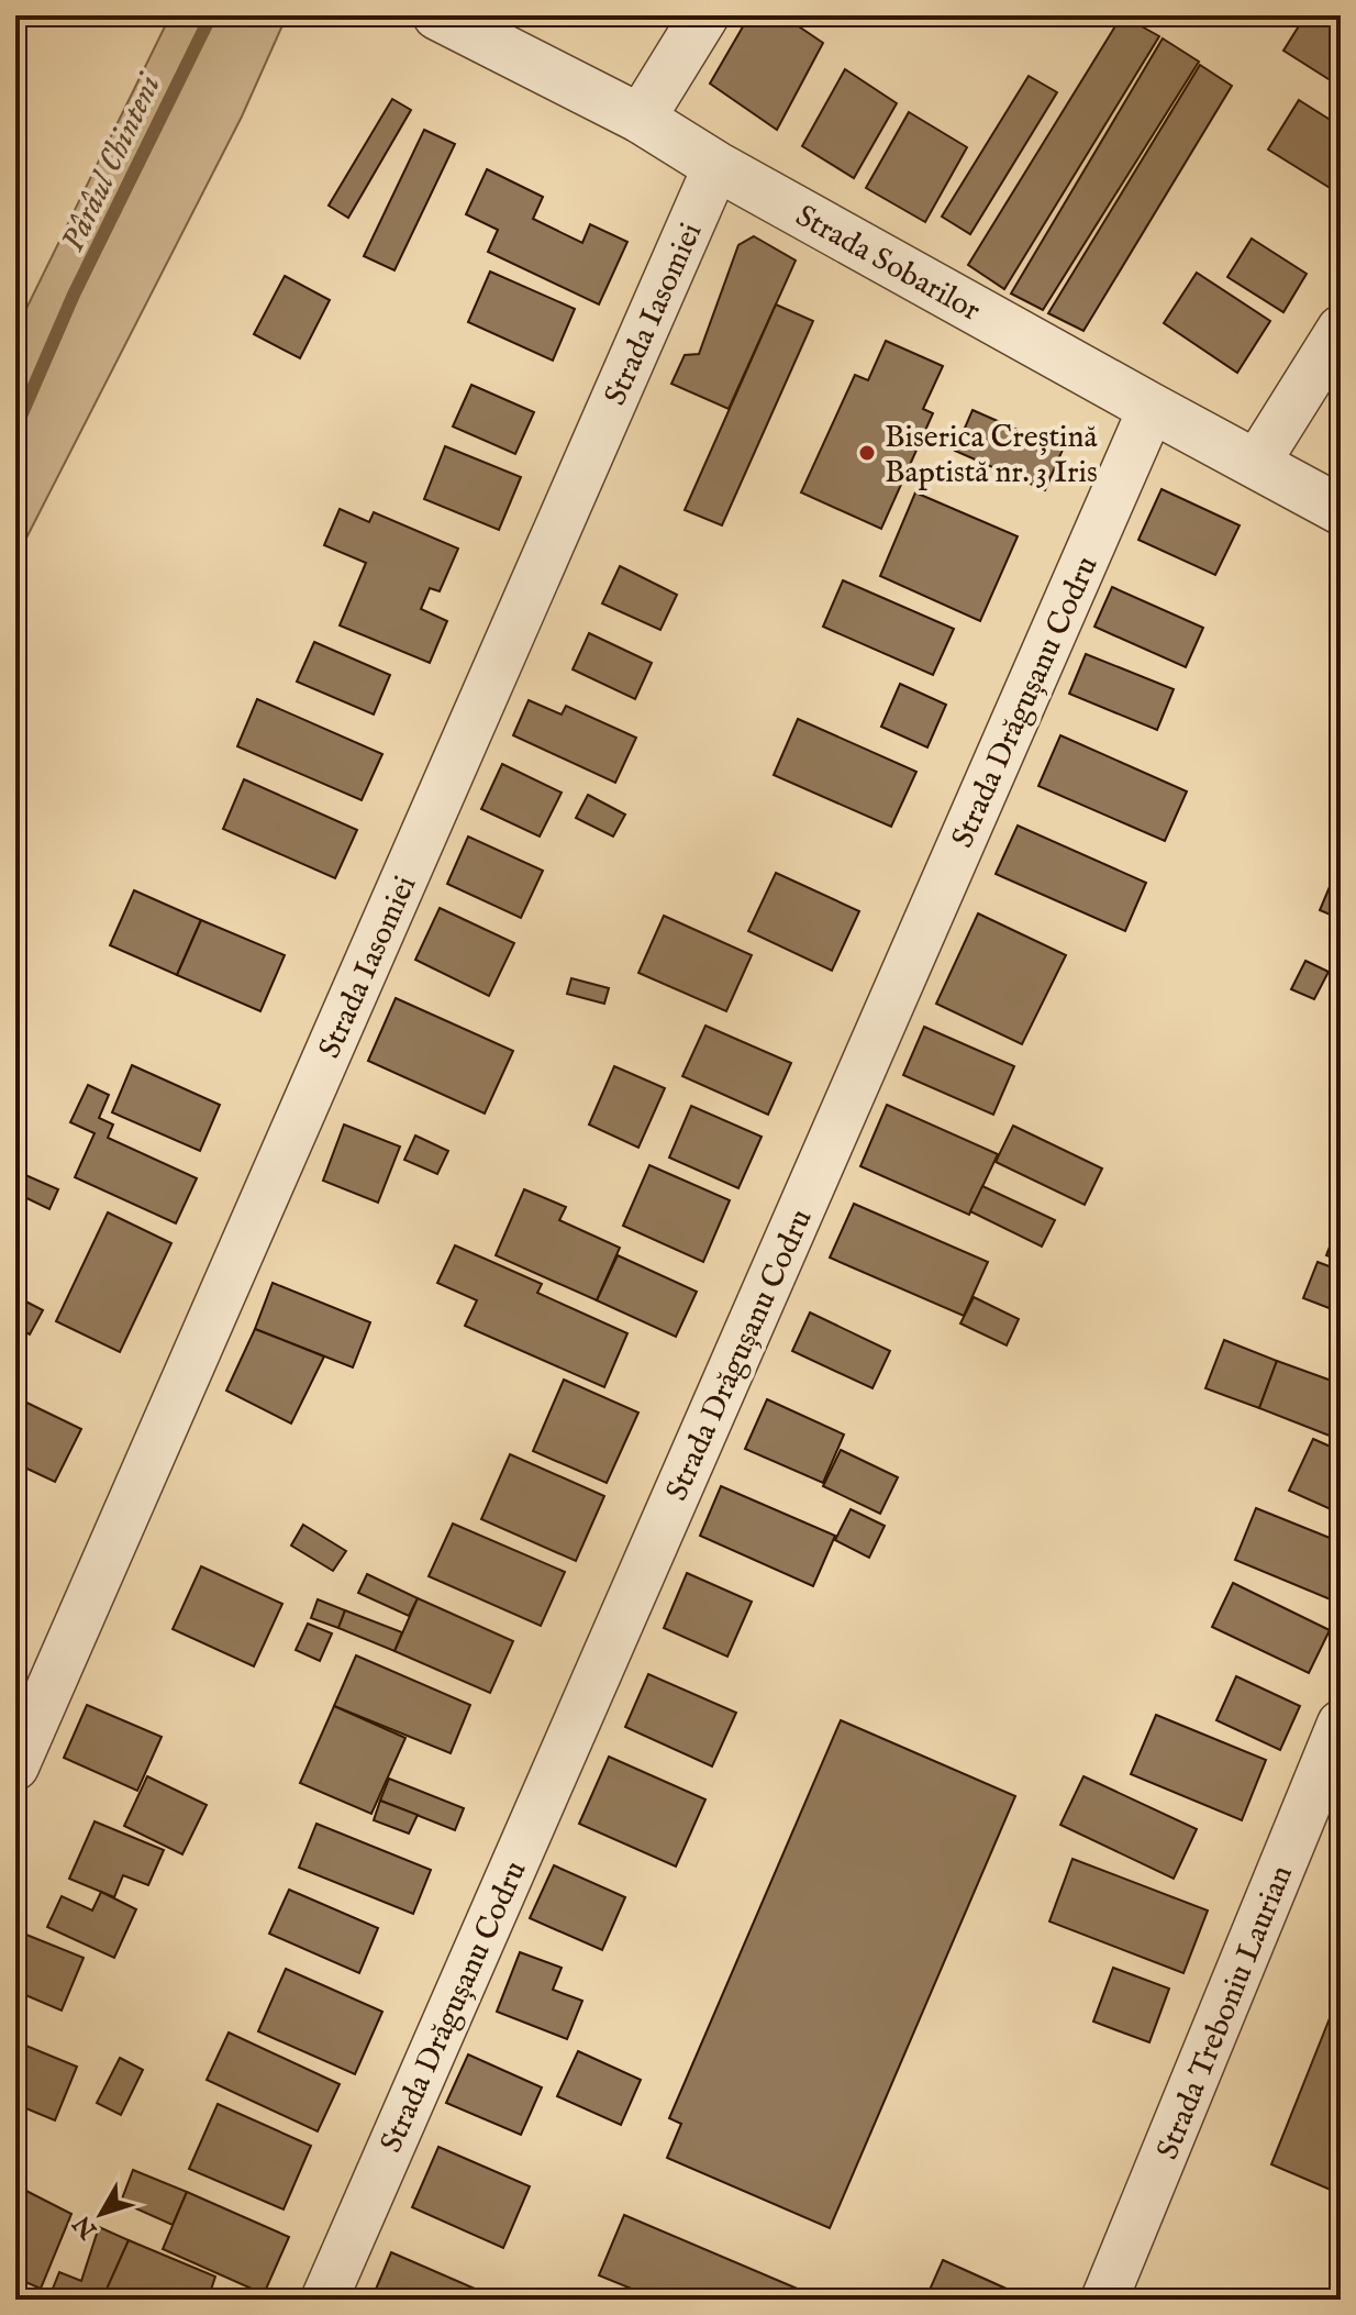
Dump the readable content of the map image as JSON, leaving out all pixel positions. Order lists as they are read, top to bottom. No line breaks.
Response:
{"streets":{"street":["Strada Sobarilor","Strada Iasomiei","Strada Drăgușanu Codru","Strada Treboniu Laurian"]},"crossings":[["Strada Sobarilor","Strada Iasomiei"],["Strada Sobarilor","Strada Drăgușanu Codru"]],"water":["Pârâul Chinteni"],"places":["Biserica Creștină Baptistă nr. 3 Iris"],"north":"bottom left"}
